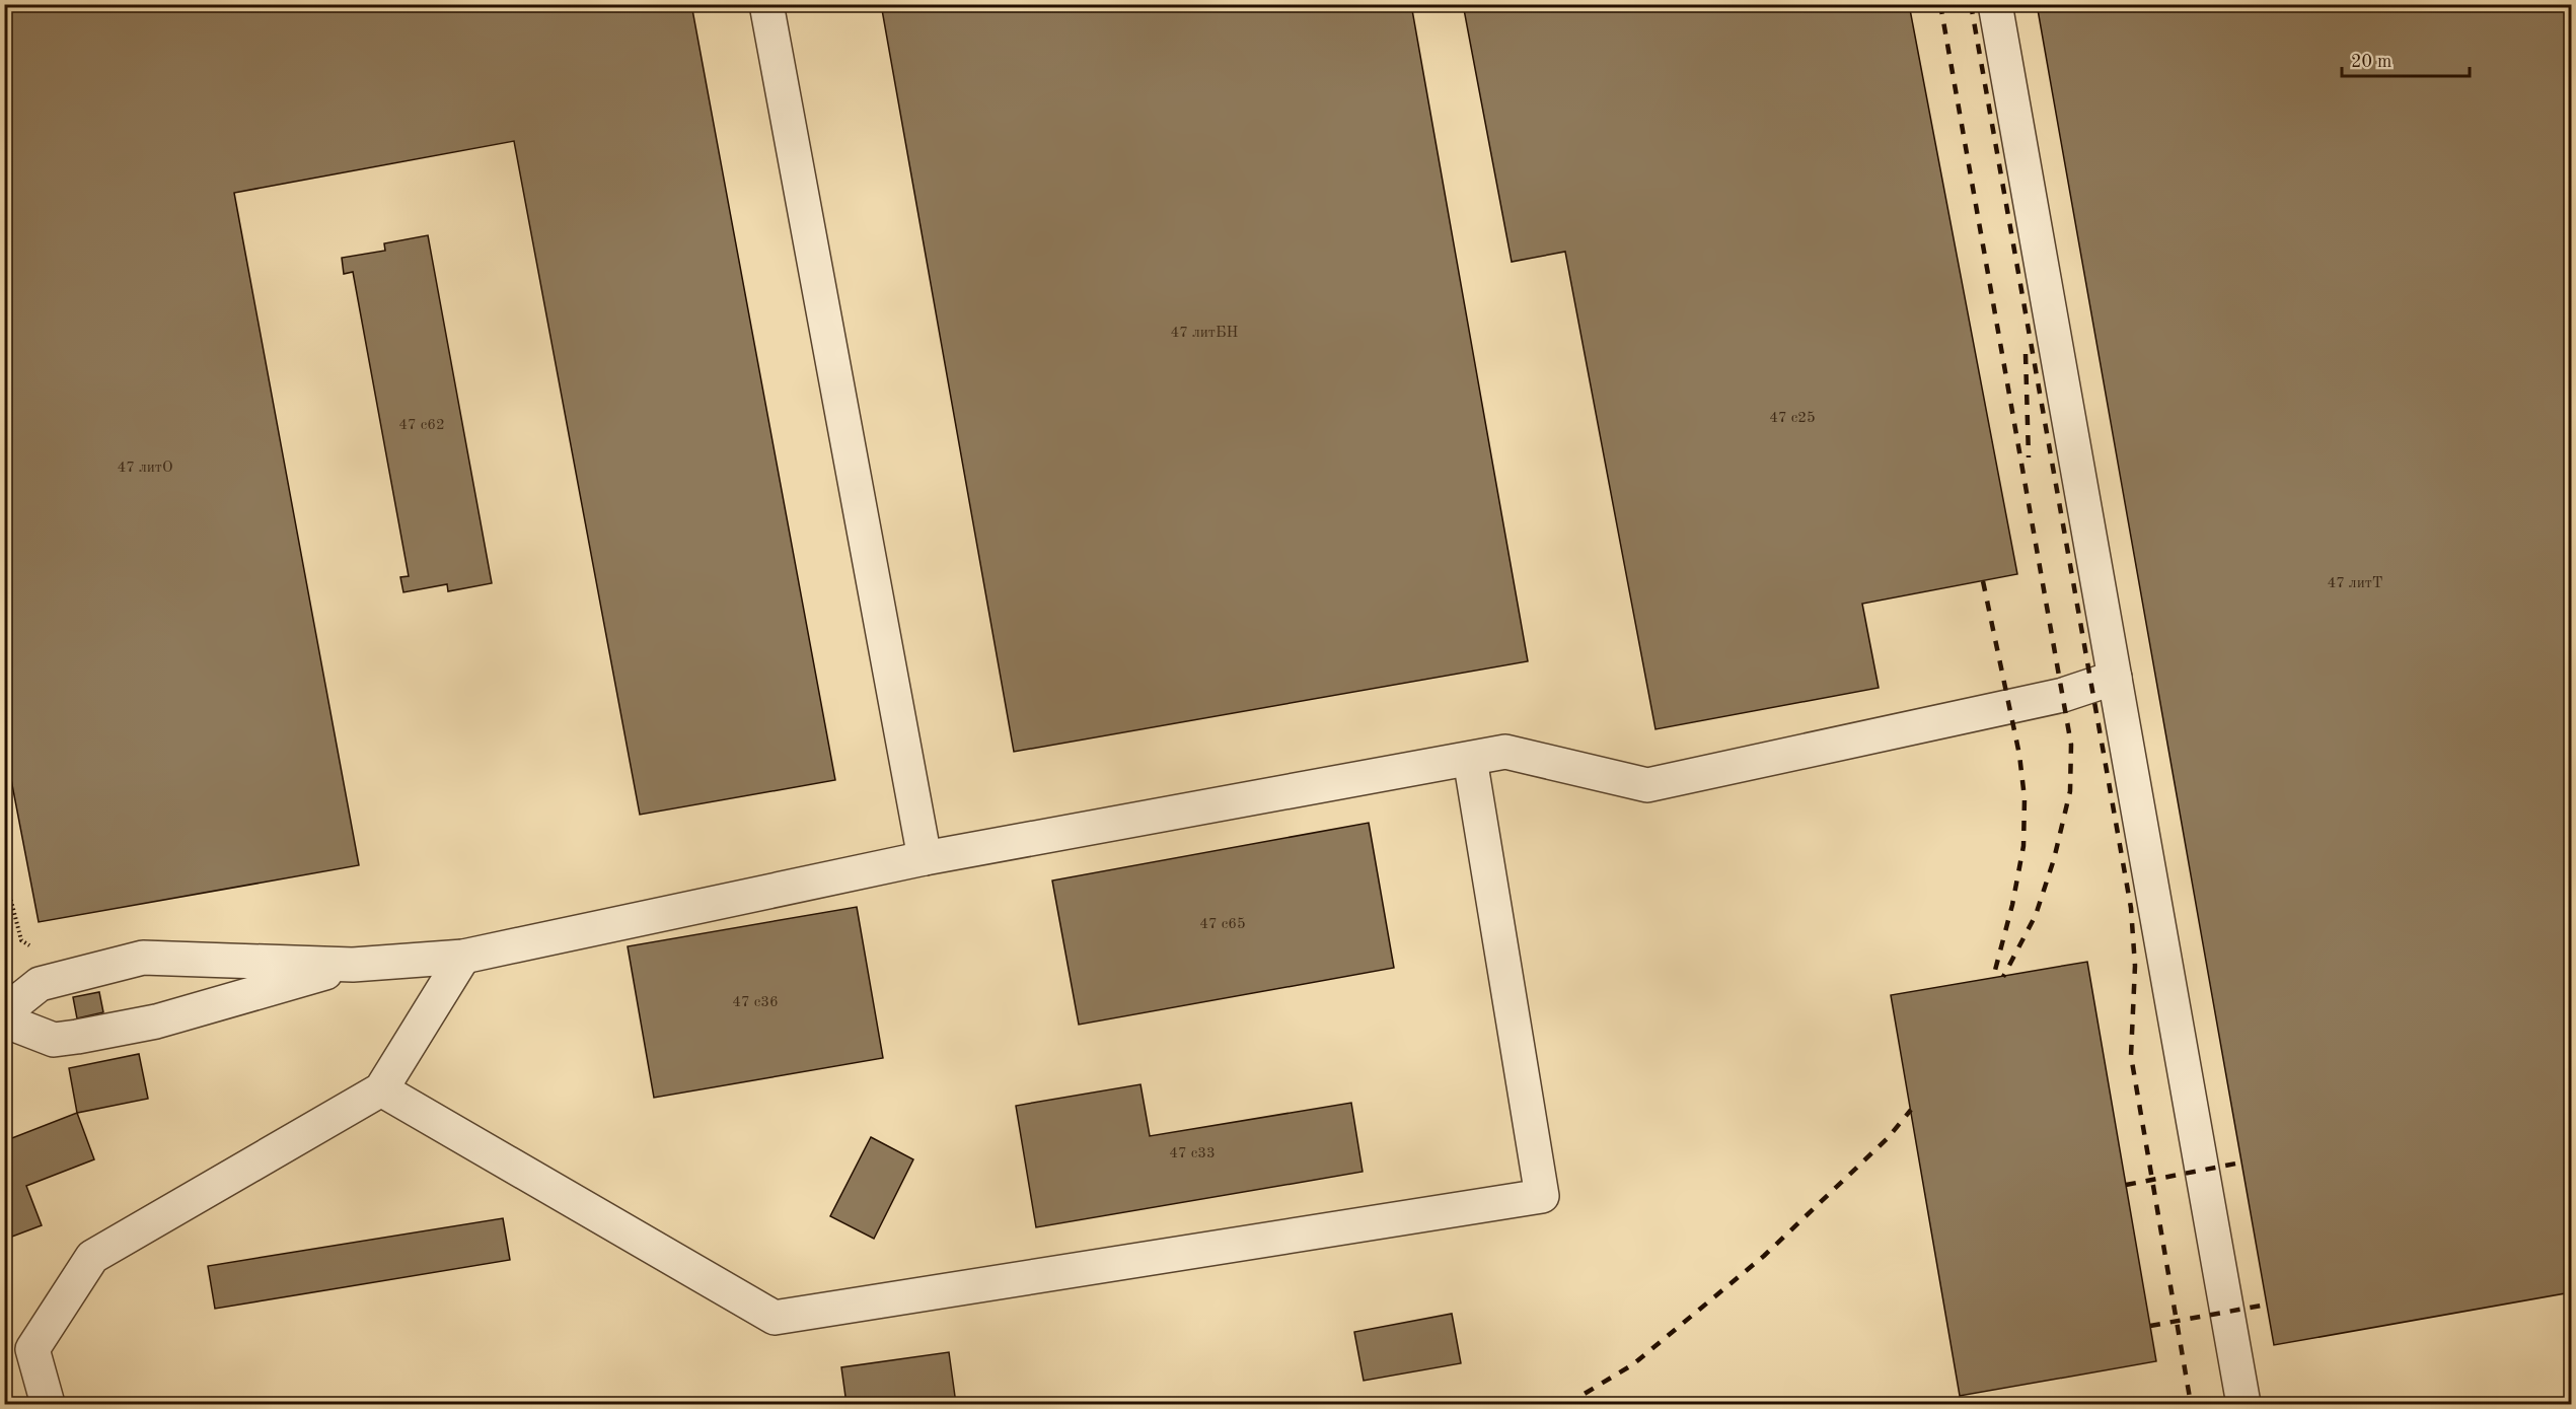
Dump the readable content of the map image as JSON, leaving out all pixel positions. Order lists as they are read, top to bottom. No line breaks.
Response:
{"house_numbers":["47 литБН","47 с25","47 с62","47 литО","47 литТ","47 с65","47 с36","47 с33"],"scale_bar":"20 m"}
